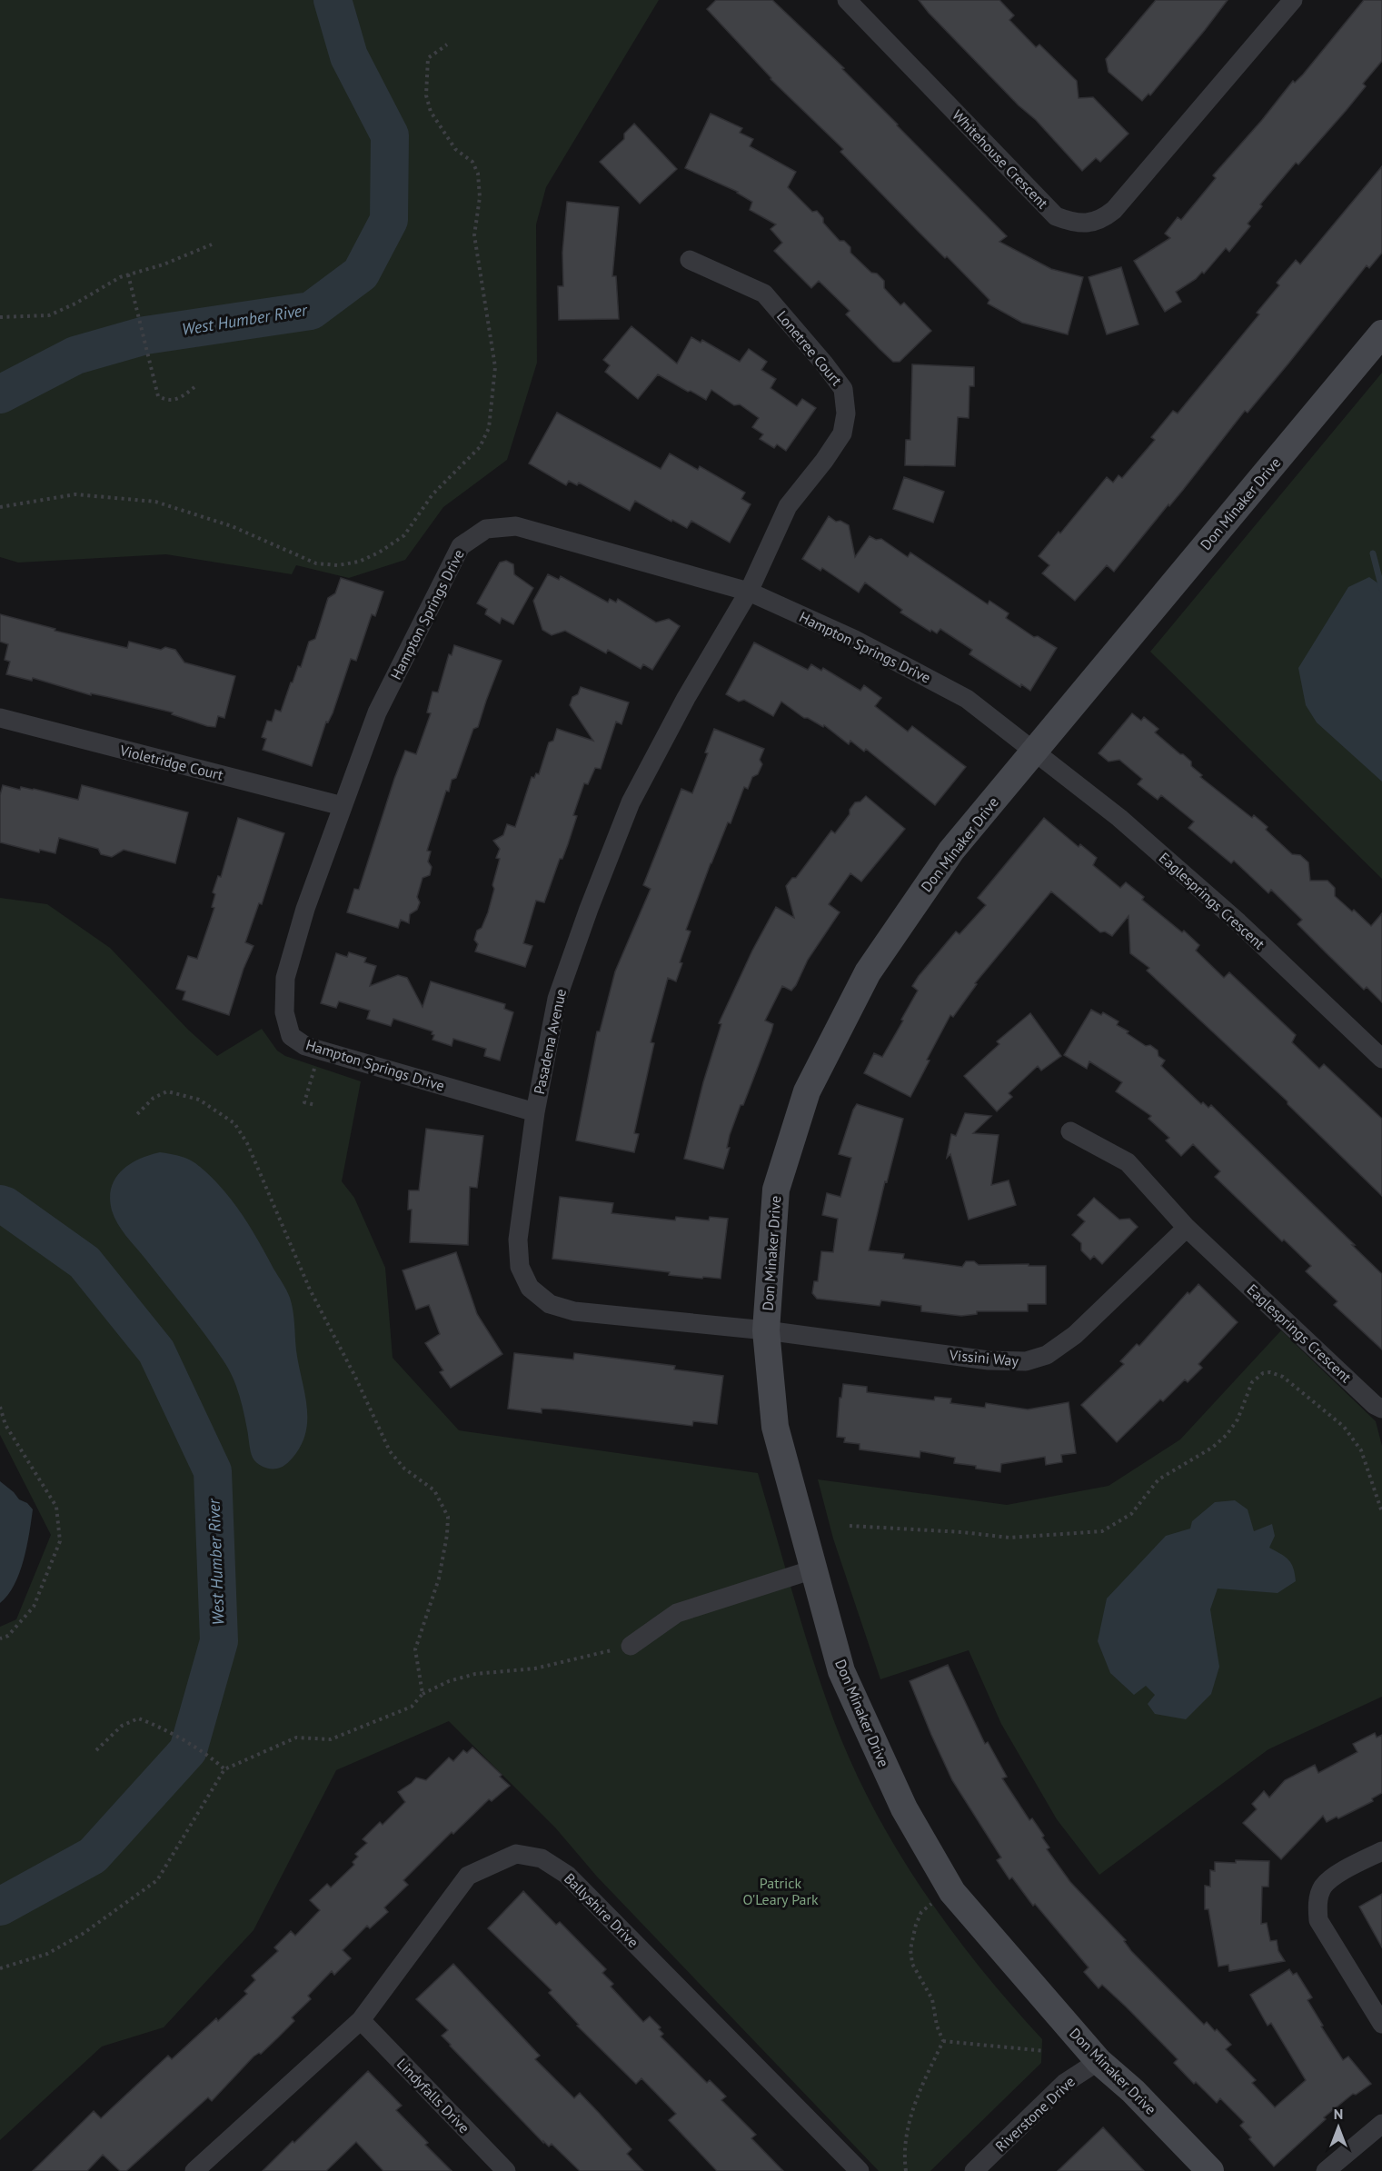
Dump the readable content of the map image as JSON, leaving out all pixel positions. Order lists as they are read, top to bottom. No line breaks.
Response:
{"streets":{"street":["Whitehouse Crescent","Lonetree Court","Don Minaker Drive","Hampton Springs Drive","Violetridge Court","Eaglesprings Crescent","Pasadena Avenue","Vissini Way","Ballyshire Drive","Lindyfalls Drive","Riverstone Drive"]},"crossings":[["Lonetree Court","Hampton Springs Drive"],["Lonetree Court","Pasadena Avenue"],["Don Minaker Drive","Hampton Springs Drive"],["Don Minaker Drive","Eaglesprings Crescent"],["Don Minaker Drive","Pasadena Avenue"],["Don Minaker Drive","Vissini Way"],["Don Minaker Drive","Riverstone Drive"],["Hampton Springs Drive","Violetridge Court"],["Hampton Springs Drive","Eaglesprings Crescent"],["Hampton Springs Drive","Pasadena Avenue"],["Eaglesprings Crescent","Vissini Way"],["Pasadena Avenue","Vissini Way"],["Ballyshire Drive","Lindyfalls Drive"]],"water":["West Humber River"],"parks":["Patrick O'Leary Park"],"north":"top"}
